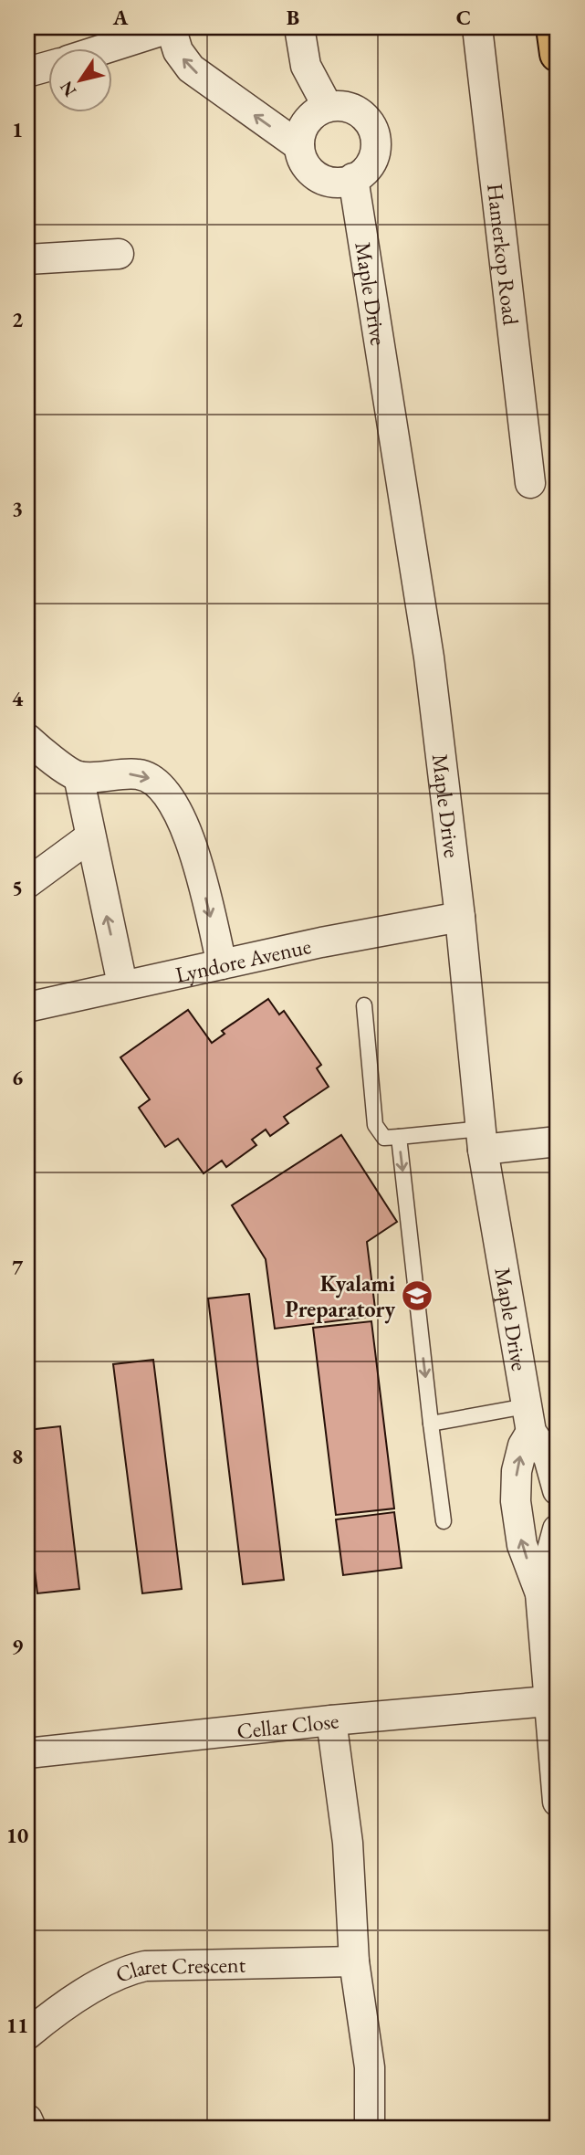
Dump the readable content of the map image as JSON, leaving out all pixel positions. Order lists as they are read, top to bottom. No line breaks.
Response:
{"streets":{"street":["Hamerkop Road","Maple Drive","Lyndore Avenue","Cellar Close","Claret Crescent"]},"crossings":[["Maple Drive","Lyndore Avenue"]],"places":{"school or university":["Kyalami Preparatory"]},"north":"bottom left","grid":{"columns":["A","B","C"],"rows":["1","2","3","4","5","6","7","8","9","10","11"]}}
